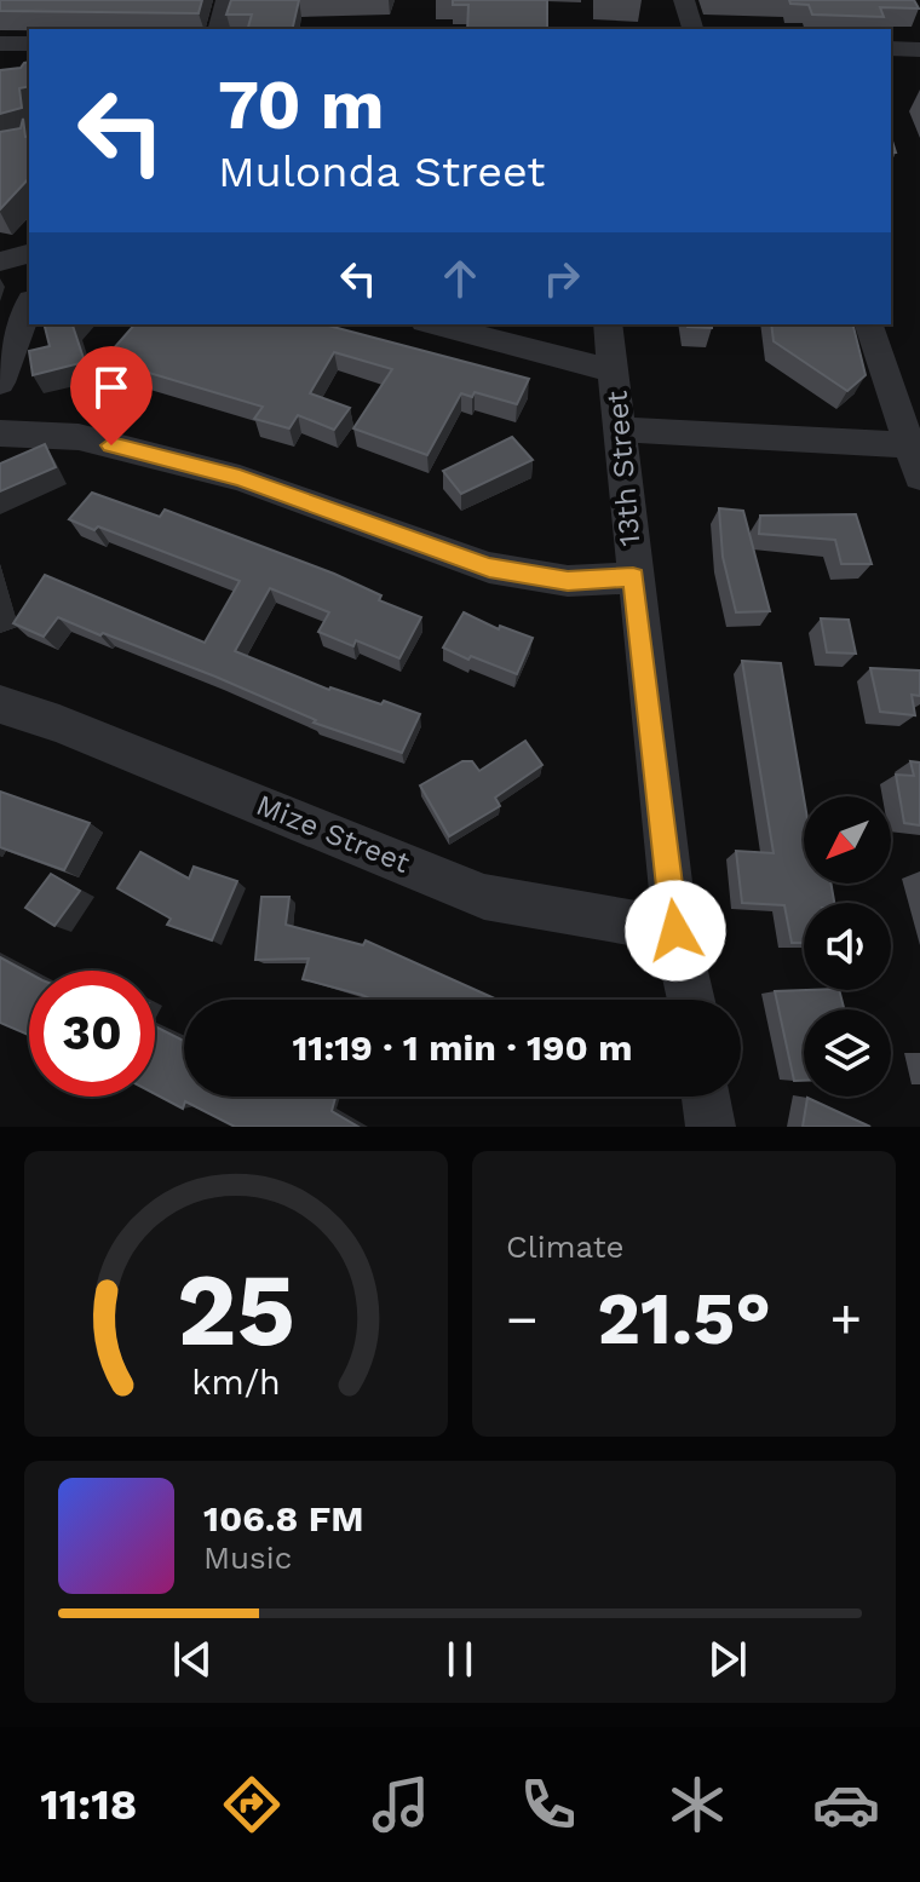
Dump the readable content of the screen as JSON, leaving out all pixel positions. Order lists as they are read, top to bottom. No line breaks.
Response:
{"streets":{"street":["13th Street","Mize Street"]},"crossings":[["13th Street","Mize Street"]],"north":"bottom left","page":{"turn":["70 m","Mulonda Street"],"limit":"30","trip":"11:19 · 1 min · 190 m","tile":"Climate","heat":["−","21.5°","+"],"song":["106.8 FM","Music"],"tabs":"11:18","gauge":["25","km/h"]}}
